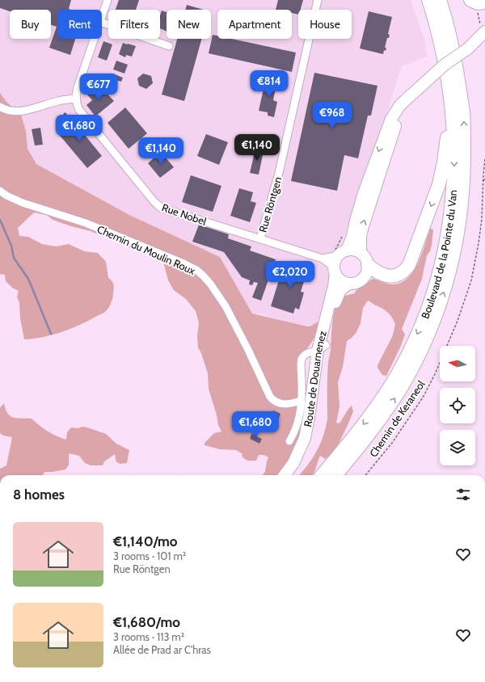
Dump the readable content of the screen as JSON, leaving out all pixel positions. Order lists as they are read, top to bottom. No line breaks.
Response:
{"streets":{"highway":["Boulevard de la Pointe du Van"],"main road":["Route de Douarnenez"],"street":["Rue Röntgen","Rue Nobel","Chemin du Moulin Roux"],"path":["Chemin de Keraneol"]},"crossings":[["Rue Röntgen","Rue Nobel"],["Rue Nobel","Route de Douarnenez"]],"north":"left","page":{"chip":["Buy","Rent","Filters","New","Apartment","House"],"price":["€814","€677","€968","€1,680","€1,140","€1,140","€2,020","€1,680"],"heading":"8 homes","list":[{"name":"€1,140/mo","note":"3 rooms · 101 m² · Rue Röntgen"},{"name":"€1,680/mo","note":"3 rooms · 113 m² · Allée de Prad ar C'hras"}]}}
